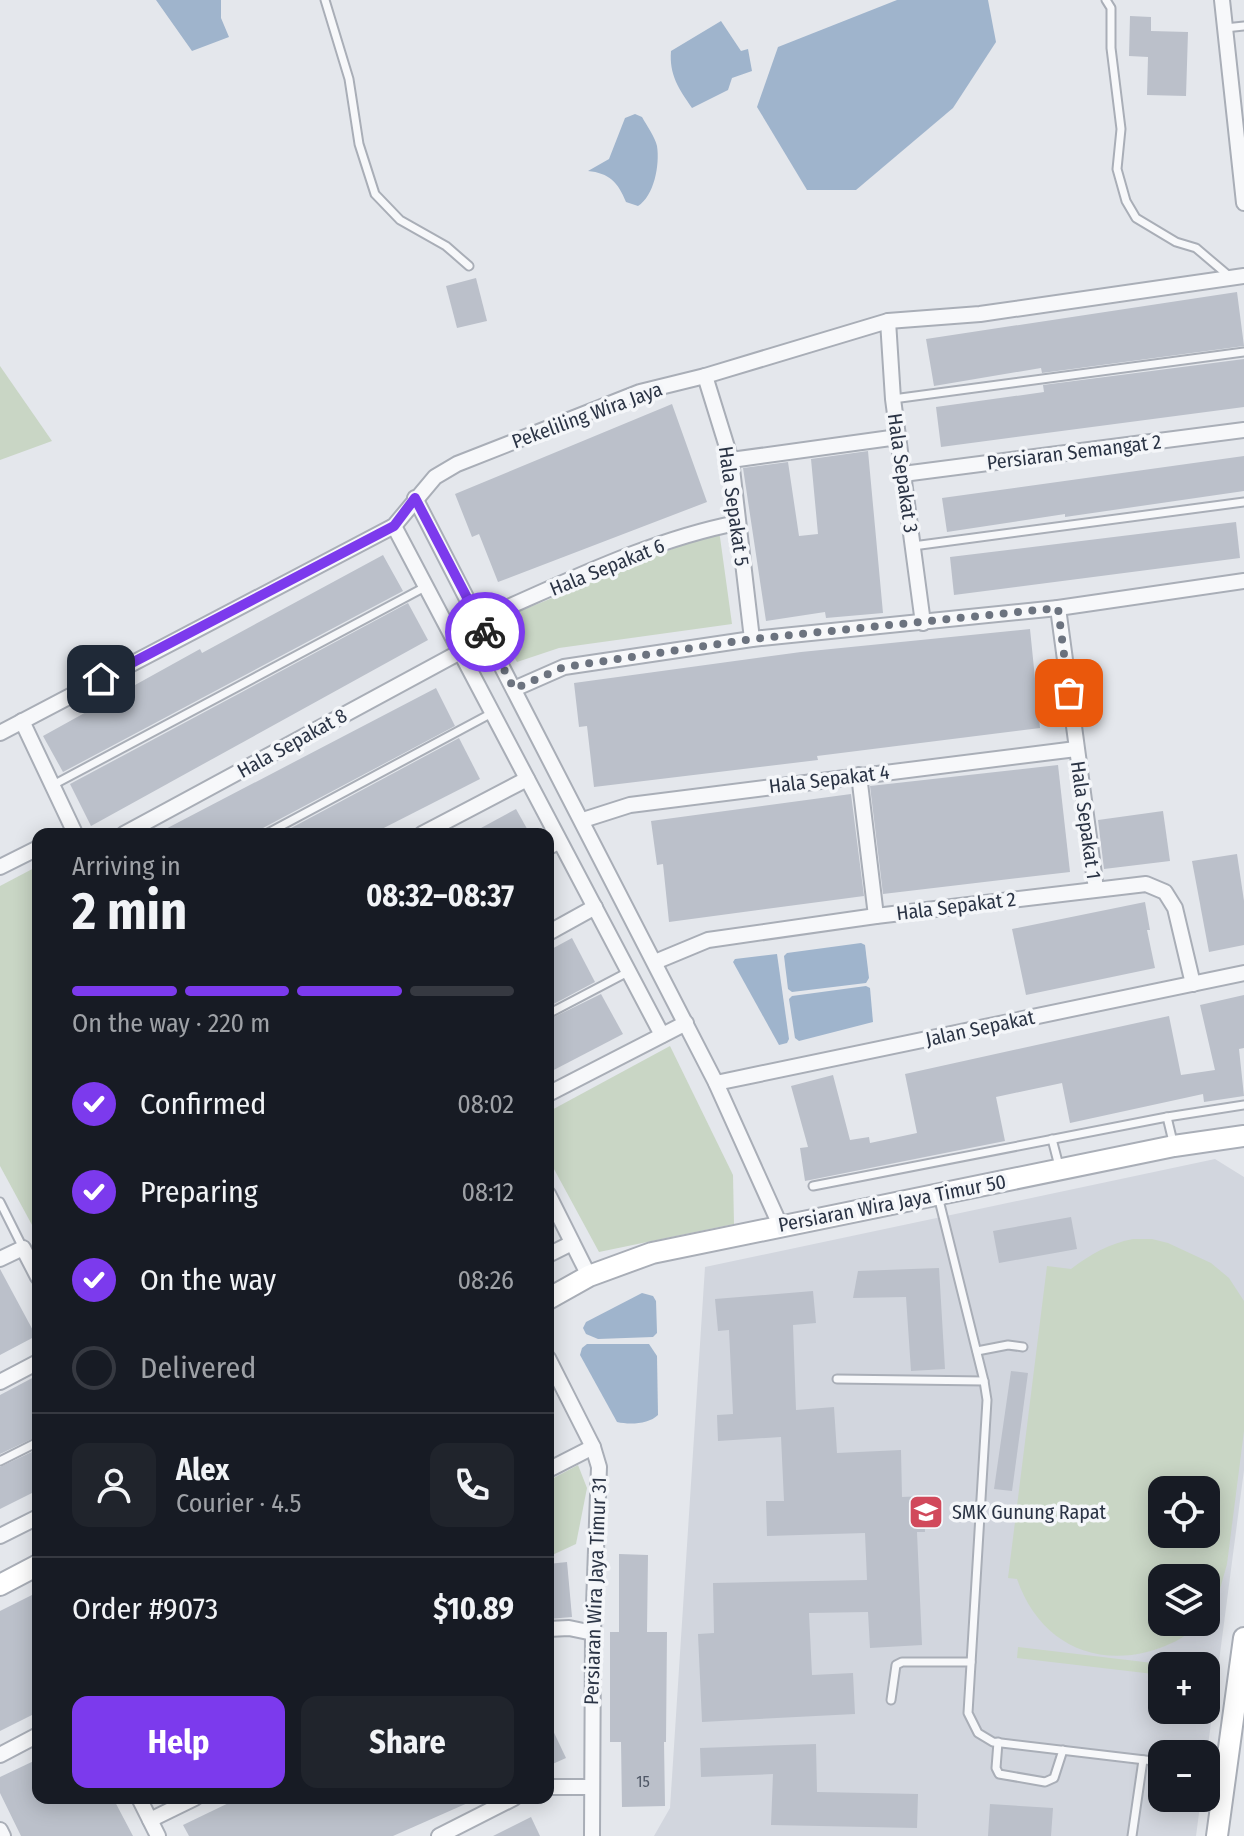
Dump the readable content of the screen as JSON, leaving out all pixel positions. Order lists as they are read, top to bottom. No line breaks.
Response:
{"streets":{"street":["Pekeliling Wira Jaya","Persiaran Semangat 2","Hala Sepakat 3","Hala Sepakat 5","Hala Sepakat 6","Hala Sepakat 8","Hala Sepakat 4","Hala Sepakat 1","Hala Sepakat 2","Jalan Sepakat","Persiaran Wira Jaya Timur 50","Persiaran Wira Jaya Timur 31"]},"crossings":[["Pekeliling Wira Jaya","Hala Sepakat 3"],["Pekeliling Wira Jaya","Hala Sepakat 5"],["Persiaran Semangat 2","Hala Sepakat 3"],["Hala Sepakat 5","Hala Sepakat 6"],["Hala Sepakat 4","Hala Sepakat 1"],["Hala Sepakat 1","Hala Sepakat 2"],["Hala Sepakat 2","Jalan Sepakat"]],"places":{"school or university":["SMK Gunung Rapat"]},"house_numbers":["15"],"page":{"heading":["2 min","Arriving in","08:32–08:37"],"panel":["Alex","Courier · 4.5","Order #9073","$10.89"],"bar":"On the way · 220 m","list":[["Confirmed","08:02"],["Preparing","08:12"],["On the way","08:26"],"Delivered"],"map_buttons":["+","−"],"buttons":["Help","Share"]}}
